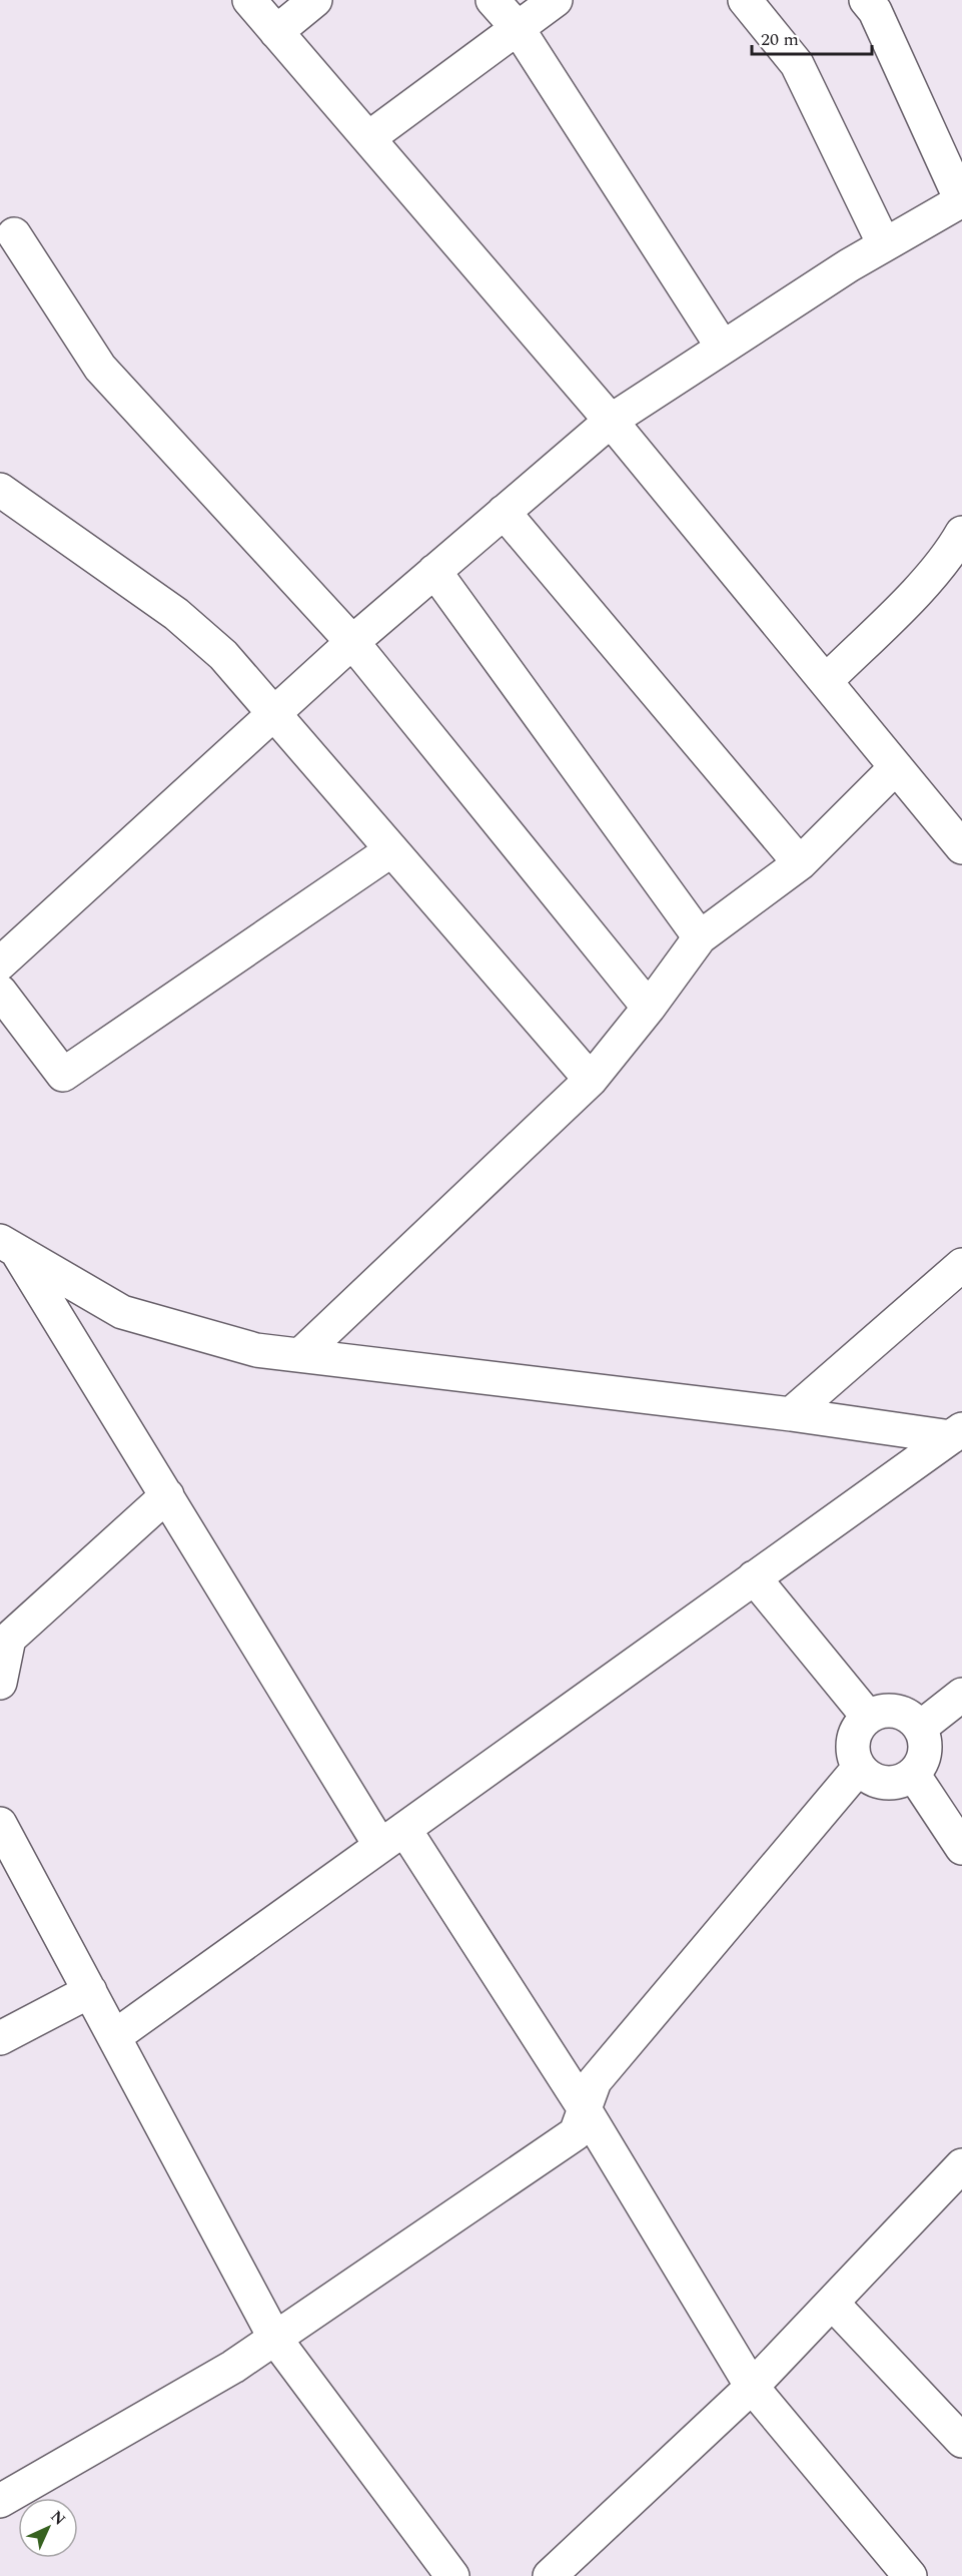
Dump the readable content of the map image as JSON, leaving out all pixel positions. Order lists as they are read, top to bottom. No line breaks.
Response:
{"scale_bar":"20 m","north":"top right"}
